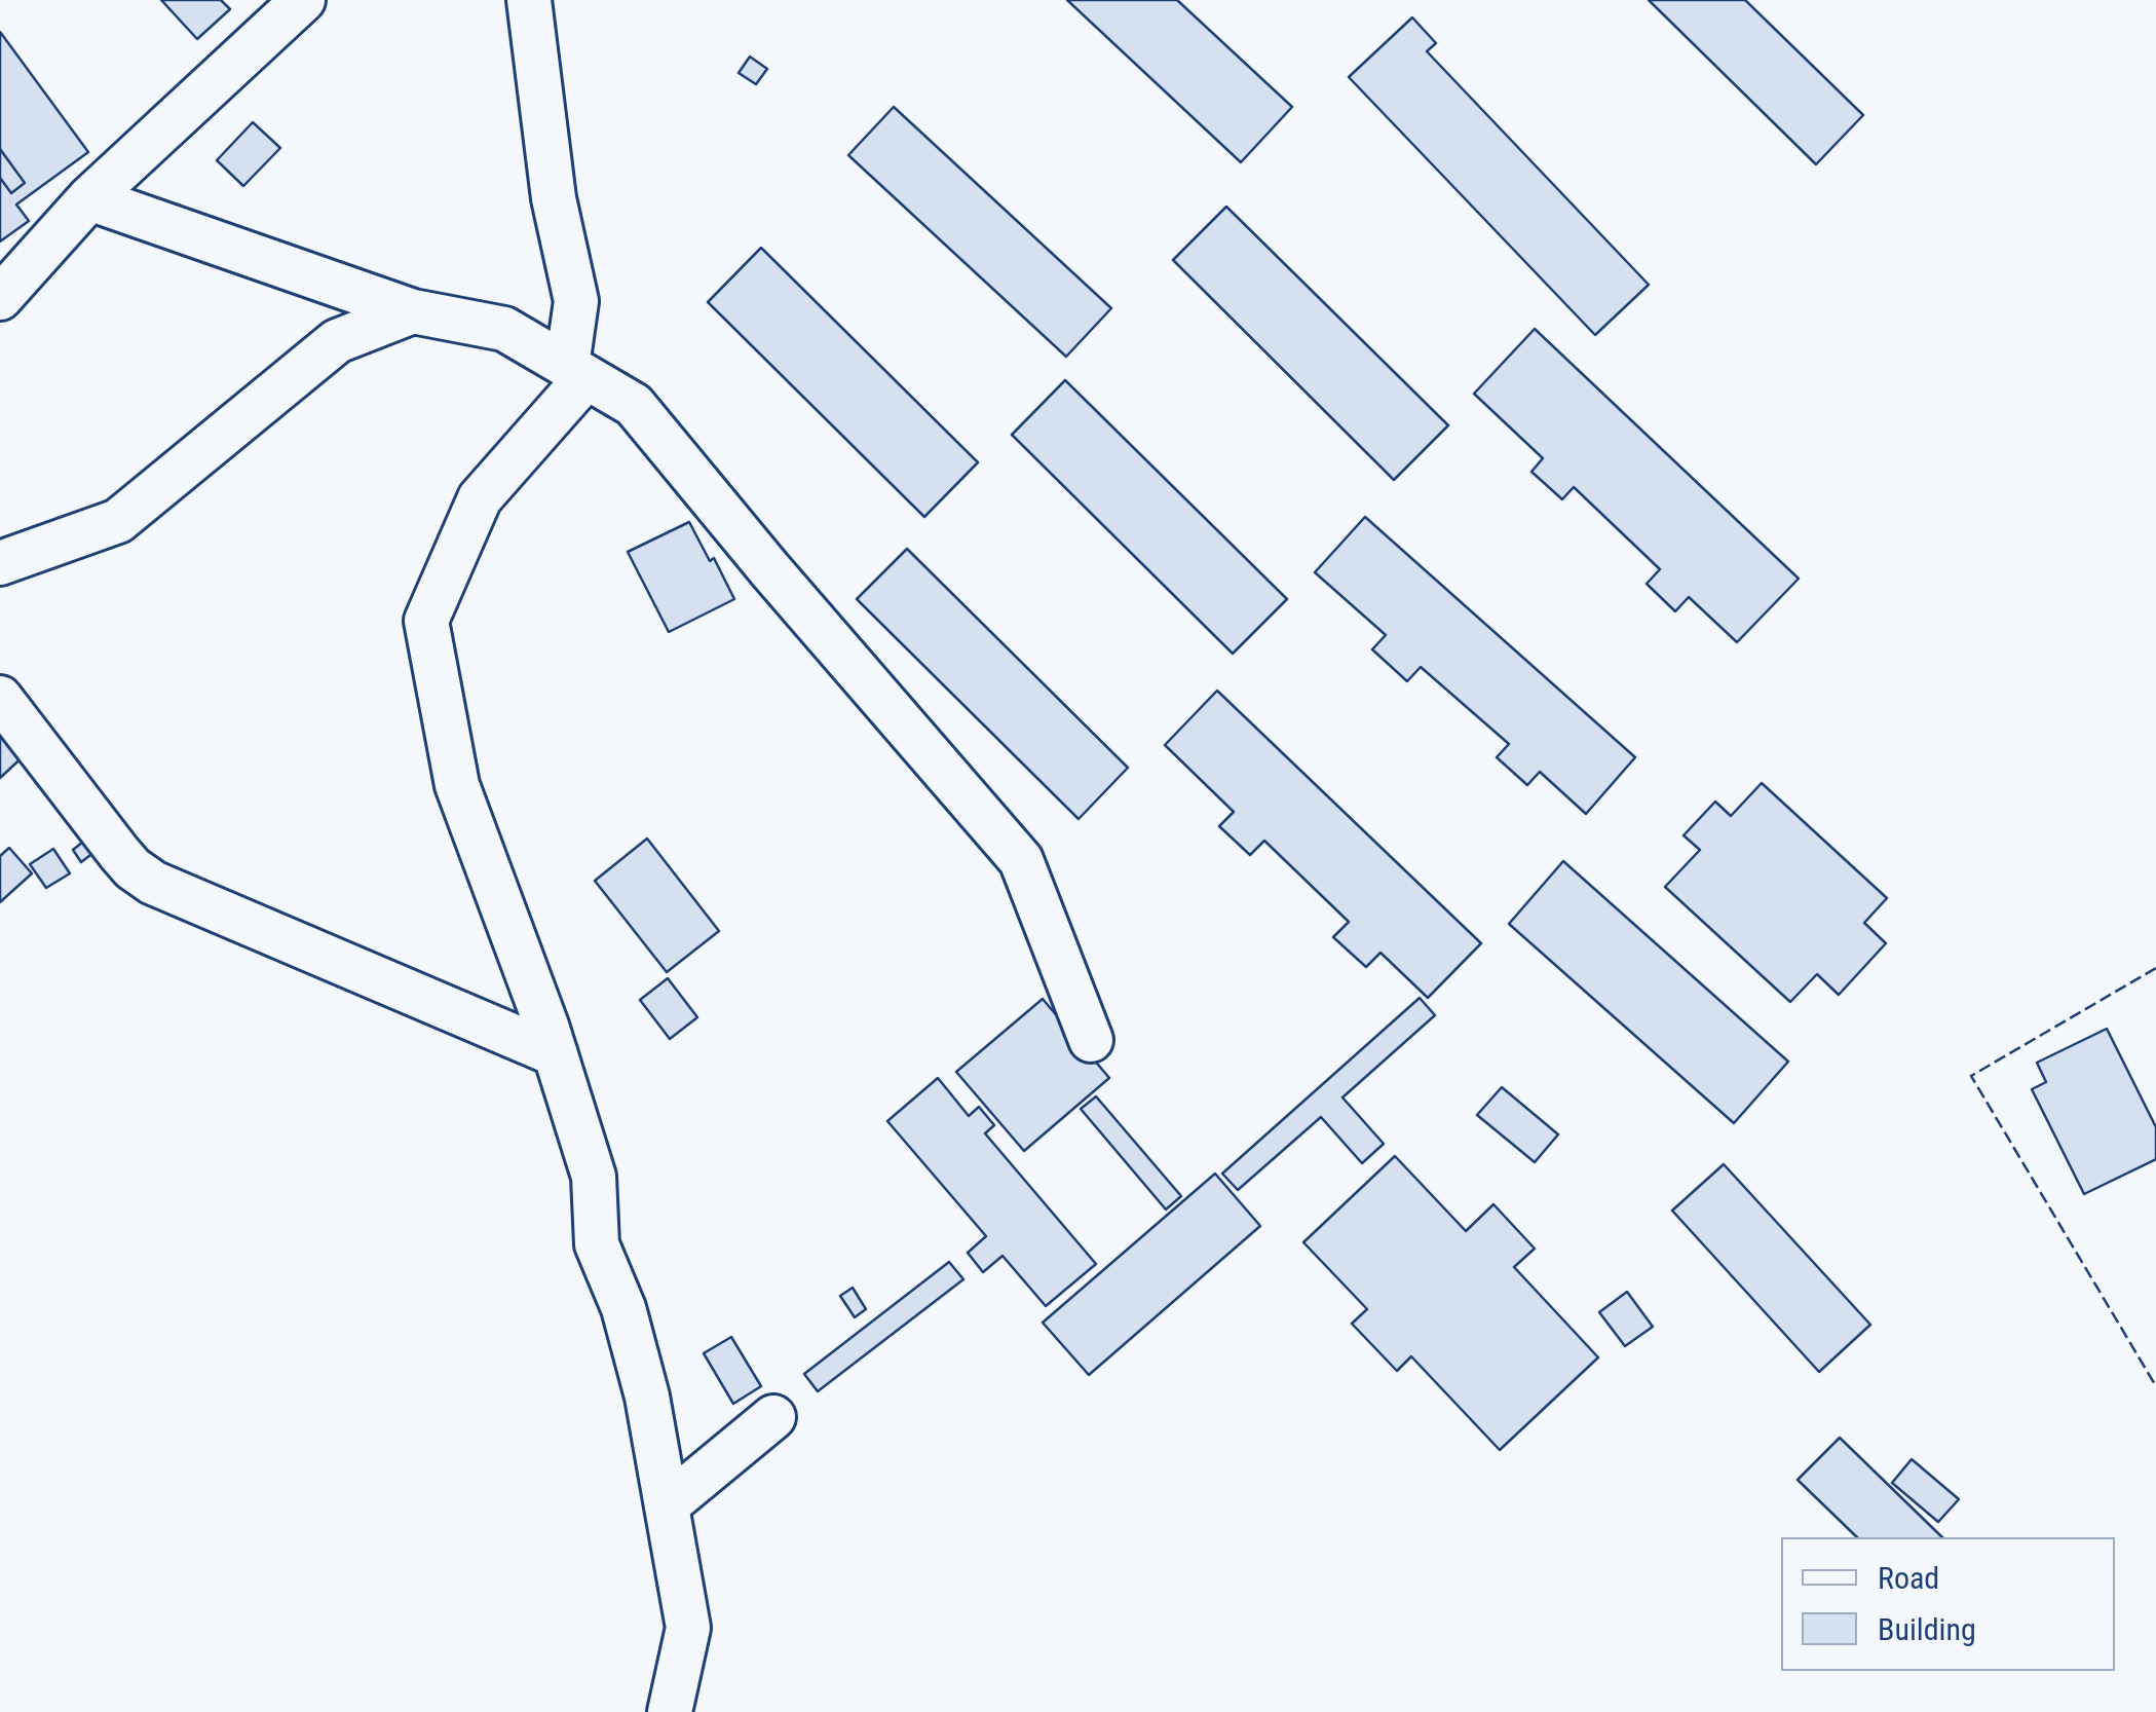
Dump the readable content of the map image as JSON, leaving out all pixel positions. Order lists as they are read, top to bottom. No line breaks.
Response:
{"legend":["Road","Building"]}
